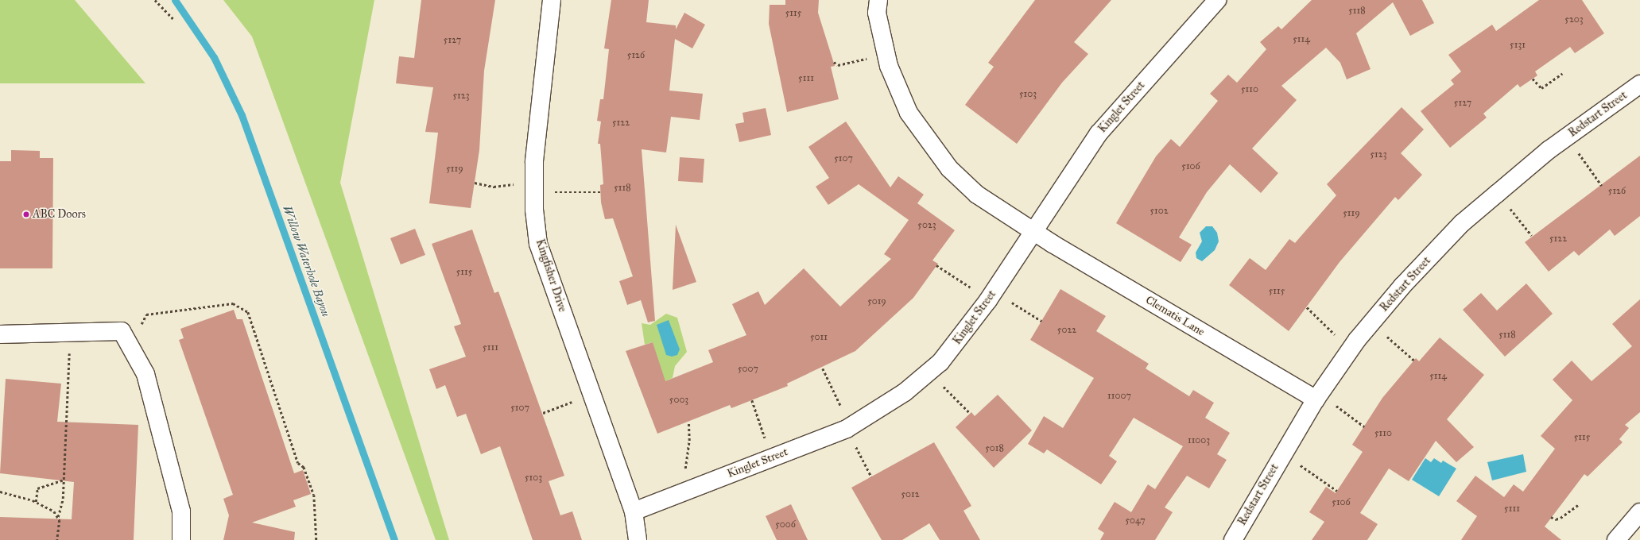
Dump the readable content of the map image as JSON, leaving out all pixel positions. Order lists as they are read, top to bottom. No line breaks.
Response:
{"streets":{"street":["Kinglet Street","Redstart Street","Kingfisher Drive","Clematis Lane"]},"crossings":[["Kinglet Street","Kingfisher Drive"],["Kinglet Street","Clematis Lane"],["Redstart Street","Clematis Lane"]],"water":["Willow Waterhole Bayou"],"places":["ABC Doors"],"house_numbers":["5118","5115","5203","5114","5127","5131","5126","5111","5110","5103","5123","5127","5122","5123","5107","5106","5119","5118","5126","5102","5119","5023","5122","5115","5115","5019","5022","5118","5011","5111","5007","5114","11007","5003","5107","5110","5115","11003","5018","5103","5012","5106","5111","5047","5006"]}
